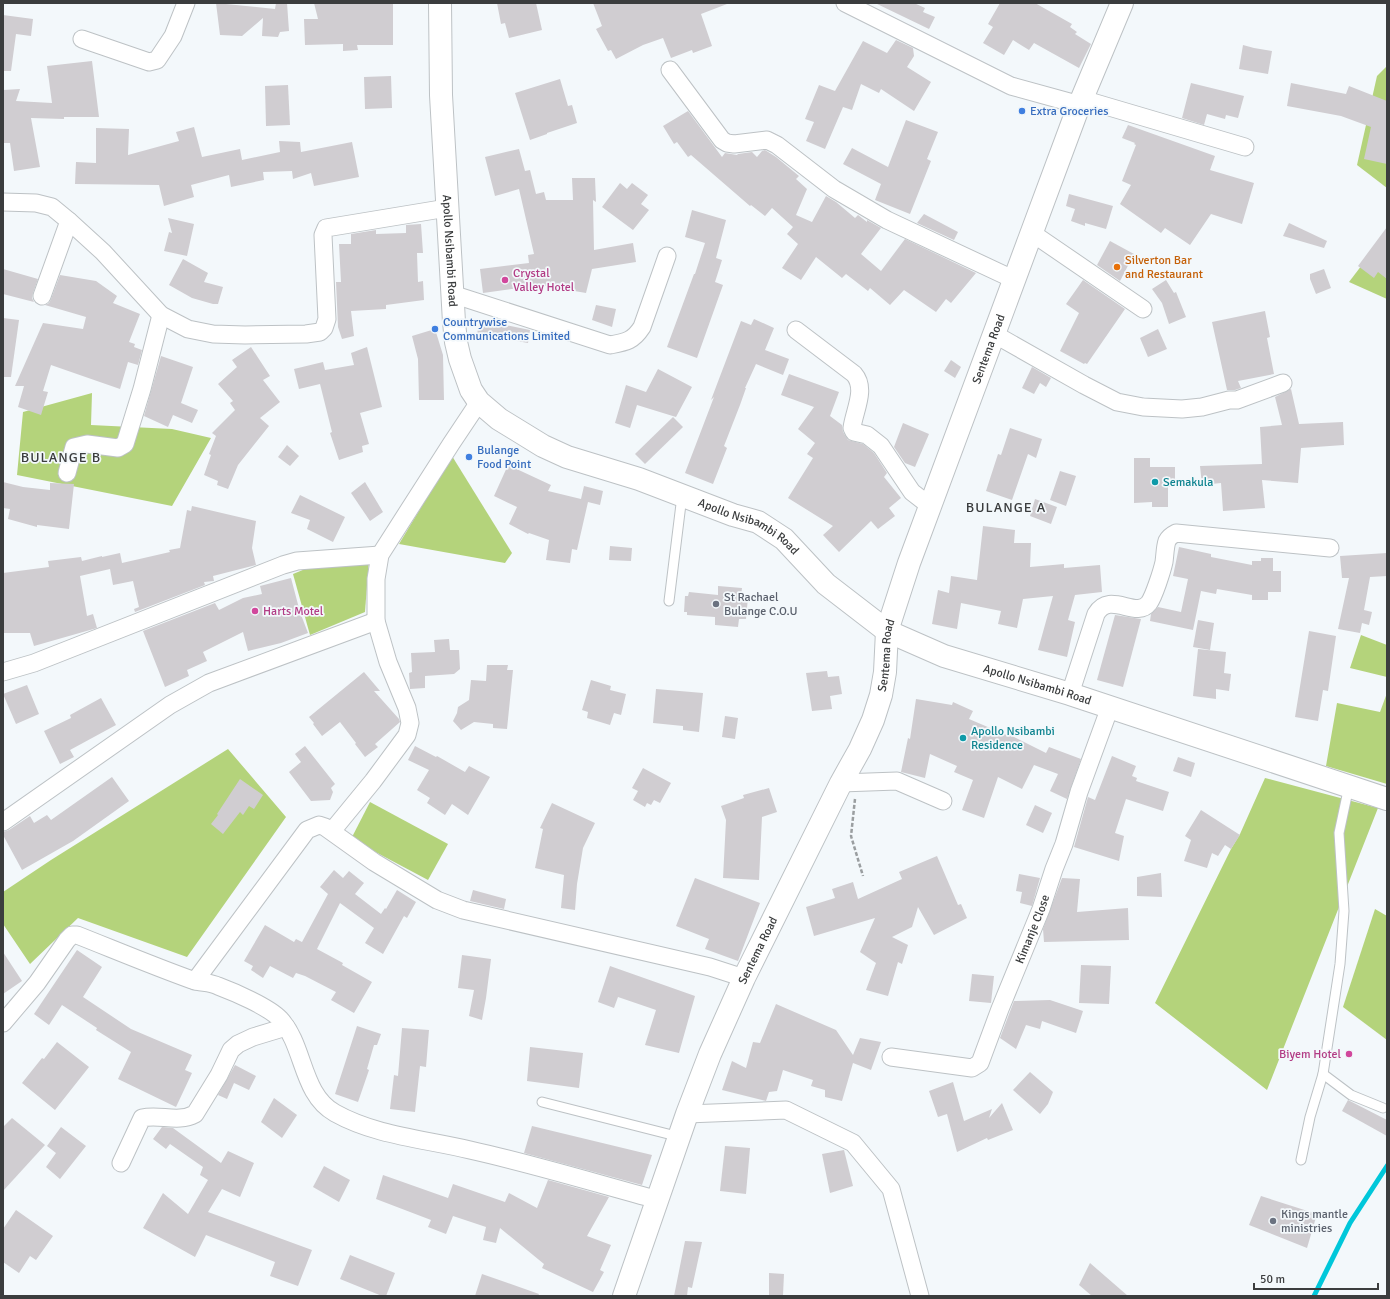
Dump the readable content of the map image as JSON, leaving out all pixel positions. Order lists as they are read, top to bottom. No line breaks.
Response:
{"streets":{"street":["Apollo Nsibambi Road","Sentema Road","Kimanje Close"]},"crossings":[["Apollo Nsibambi Road","Sentema Road"],["Apollo Nsibambi Road","Kimanje Close"]],"districts":["BULANGE B","BULANGE A"],"places":["Extra Groceries","Silverton Bar and Restaurant","Crystal Valley Hotel","Countrywise Communications Limited","Bulange Food Point","Semakula","St Rachael Bulange C.O.U","Harts Motel","Apollo Nsibambi Residence","Biyem Hotel","Kings mantle ministries"],"scale_bar":"50 m"}
